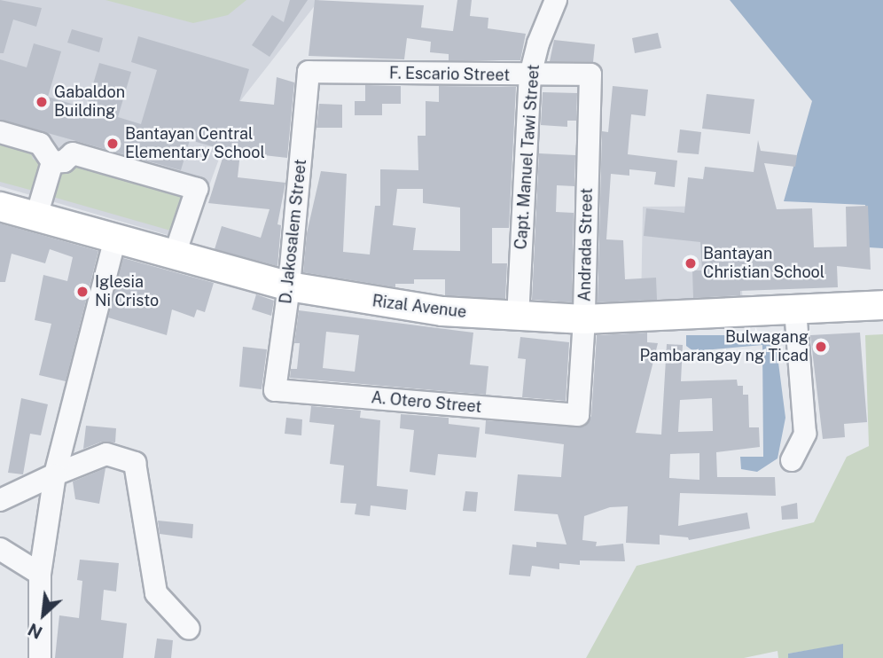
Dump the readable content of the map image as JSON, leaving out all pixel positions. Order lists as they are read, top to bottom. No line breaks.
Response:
{"streets":{"main road":["Rizal Avenue"],"street":["F. Escario Street","Capt. Manuel Tawi Street","D. Jakosalem Street","Andrada Street","A. Otero Street"]},"crossings":[["F. Escario Street","Capt. Manuel Tawi Street"],["F. Escario Street","D. Jakosalem Street"],["F. Escario Street","Andrada Street"],["Capt. Manuel Tawi Street","Rizal Avenue"],["D. Jakosalem Street","Rizal Avenue"],["D. Jakosalem Street","A. Otero Street"],["Andrada Street","Rizal Avenue"],["Andrada Street","A. Otero Street"]],"places":["Gabaldon Building","Bantayan Central Elementary School","Bantayan Christian School","Iglesia Ni Cristo","Bulwagang Pambarangay ng Ticad"],"north":"bottom left"}
